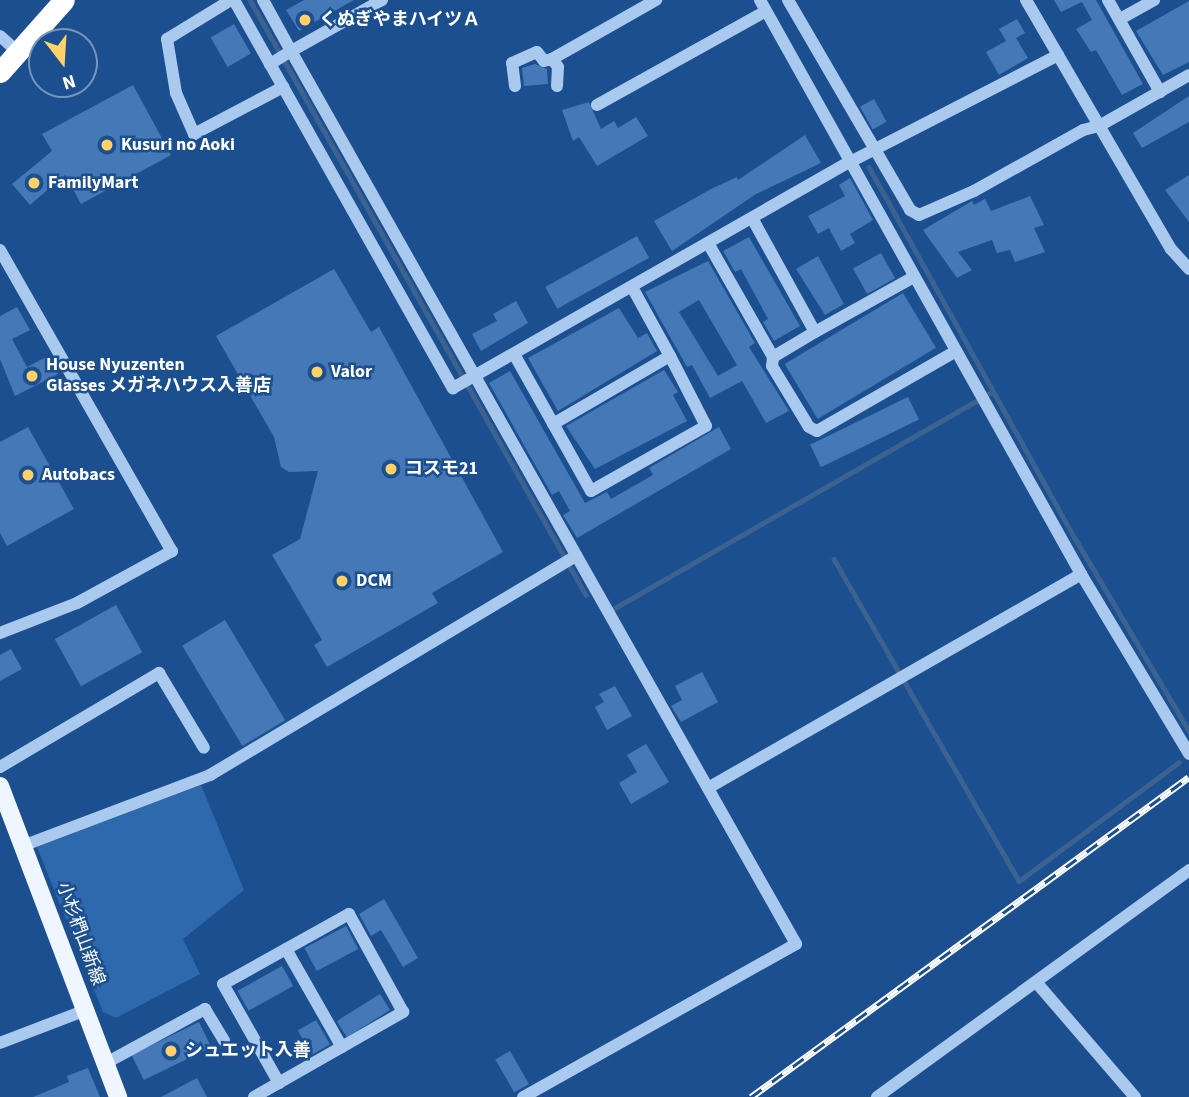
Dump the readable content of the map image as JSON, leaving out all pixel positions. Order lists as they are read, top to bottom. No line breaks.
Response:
{"streets":{"main road":["小杉椚山新線"]},"places":["くぬぎやまハイツＡ","Kusuri no Aoki","FamilyMart","Valor","House Nyuzenten Glasses メガネハウス入善店","コスモ21","Autobacs","DCM","シュエット入善"],"north":"bottom"}
